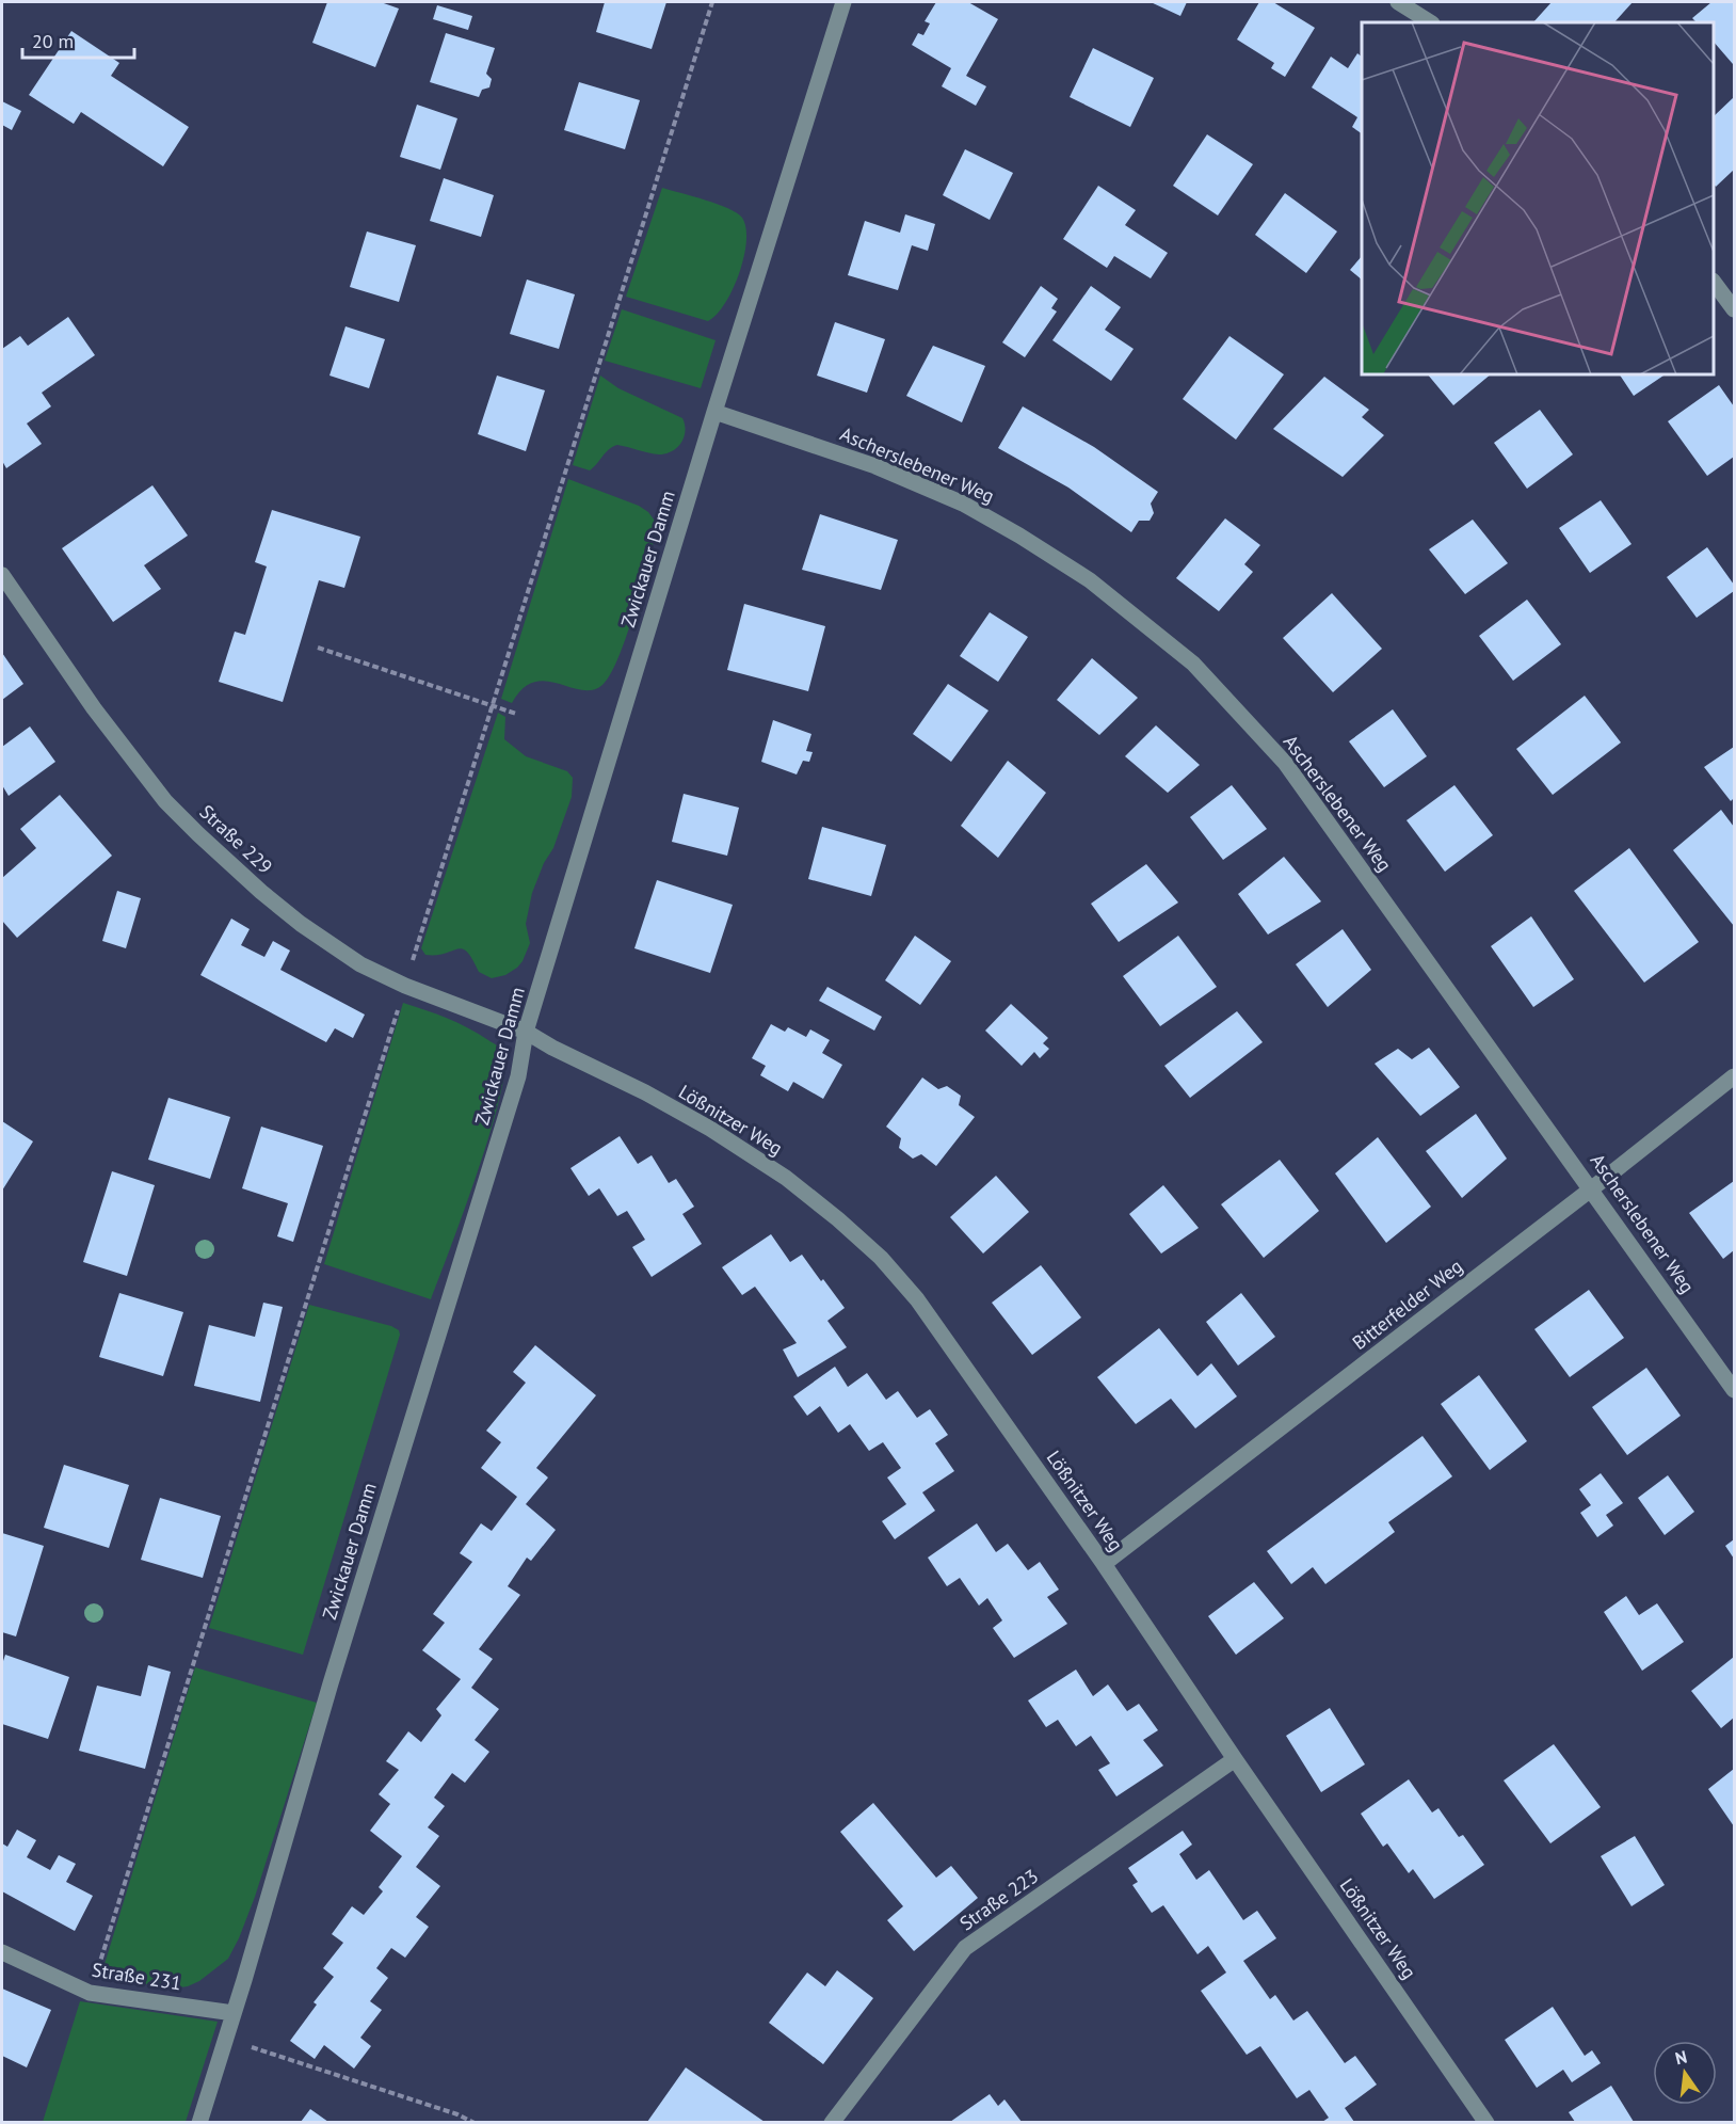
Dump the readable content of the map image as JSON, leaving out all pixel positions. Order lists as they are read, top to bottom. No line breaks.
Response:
{"streets":{"street":["Ascherslebener Weg","Zwickauer Damm","Straße 229","Lößnitzer Weg","Bitterfelder Weg","Straße 223","Straße 231"]},"crossings":[["Ascherslebener Weg","Zwickauer Damm"],["Ascherslebener Weg","Bitterfelder Weg"],["Zwickauer Damm","Straße 229"],["Zwickauer Damm","Lößnitzer Weg"],["Zwickauer Damm","Straße 231"],["Straße 229","Lößnitzer Weg"],["Lößnitzer Weg","Bitterfelder Weg"],["Lößnitzer Weg","Straße 223"]],"scale_bar":"20 m","north":"top"}
